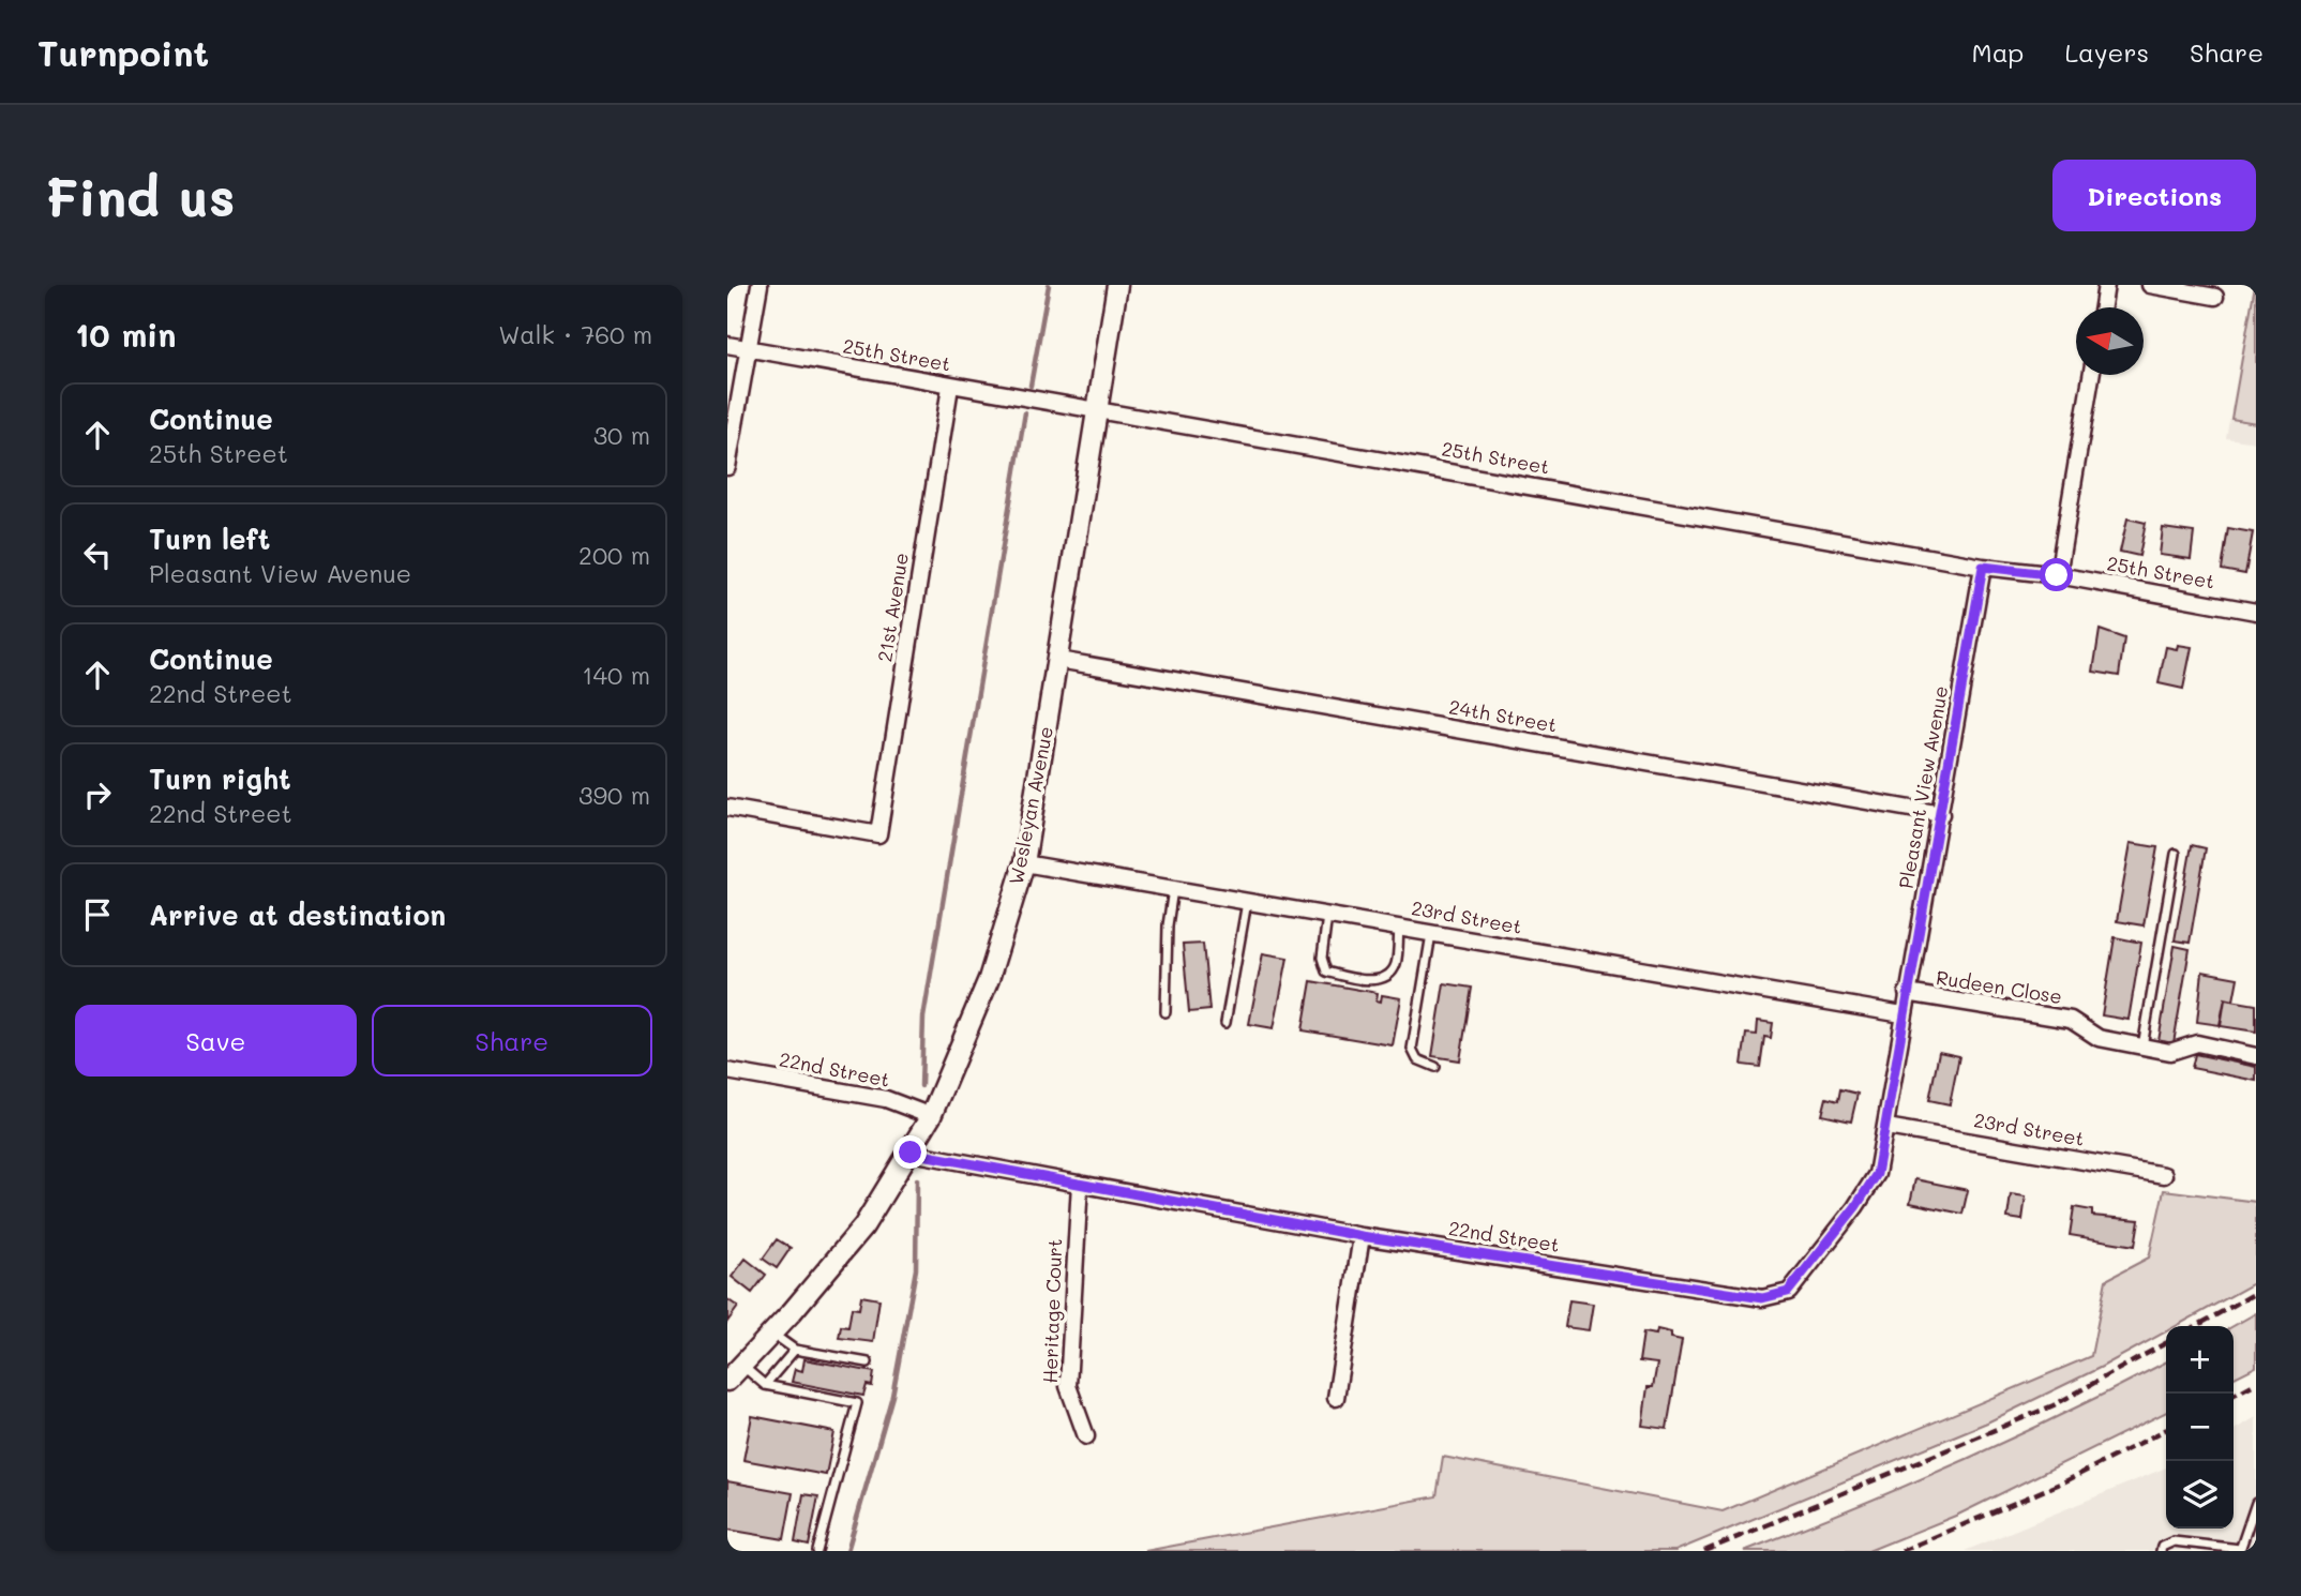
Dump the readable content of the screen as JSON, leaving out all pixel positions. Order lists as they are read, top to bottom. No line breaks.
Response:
{"streets":{"street":["25th Street","21st Avenue","24th Street","Pleasant View Avenue","Wesleyan Avenue","23rd Street","Rudeen Close","22nd Street","Heritage Court"]},"crossings":[["25th Street","21st Avenue"],["25th Street","Pleasant View Avenue"],["25th Street","Wesleyan Avenue"],["24th Street","Pleasant View Avenue"],["24th Street","Wesleyan Avenue"],["Pleasant View Avenue","23rd Street"],["Pleasant View Avenue","Rudeen Close"],["Pleasant View Avenue","22nd Street"],["Wesleyan Avenue","23rd Street"],["Wesleyan Avenue","22nd Street"],["23rd Street","22nd Street"],["22nd Street","Heritage Court"]],"north":"left","page":{"header":"Turnpoint","nav":["Map","Layers","Share"],"buttons":["Directions",["Save","Share"]],"title":"Find us","heading":["10 min","Walk · 760 m"],"list":[["Continue","25th Street","30 m"],["Turn left","Pleasant View Avenue","200 m"],["Continue","22nd Street","140 m"],["Turn right","22nd Street","390 m"],"Arrive at destination"],"map_buttons":["+","−"]}}
